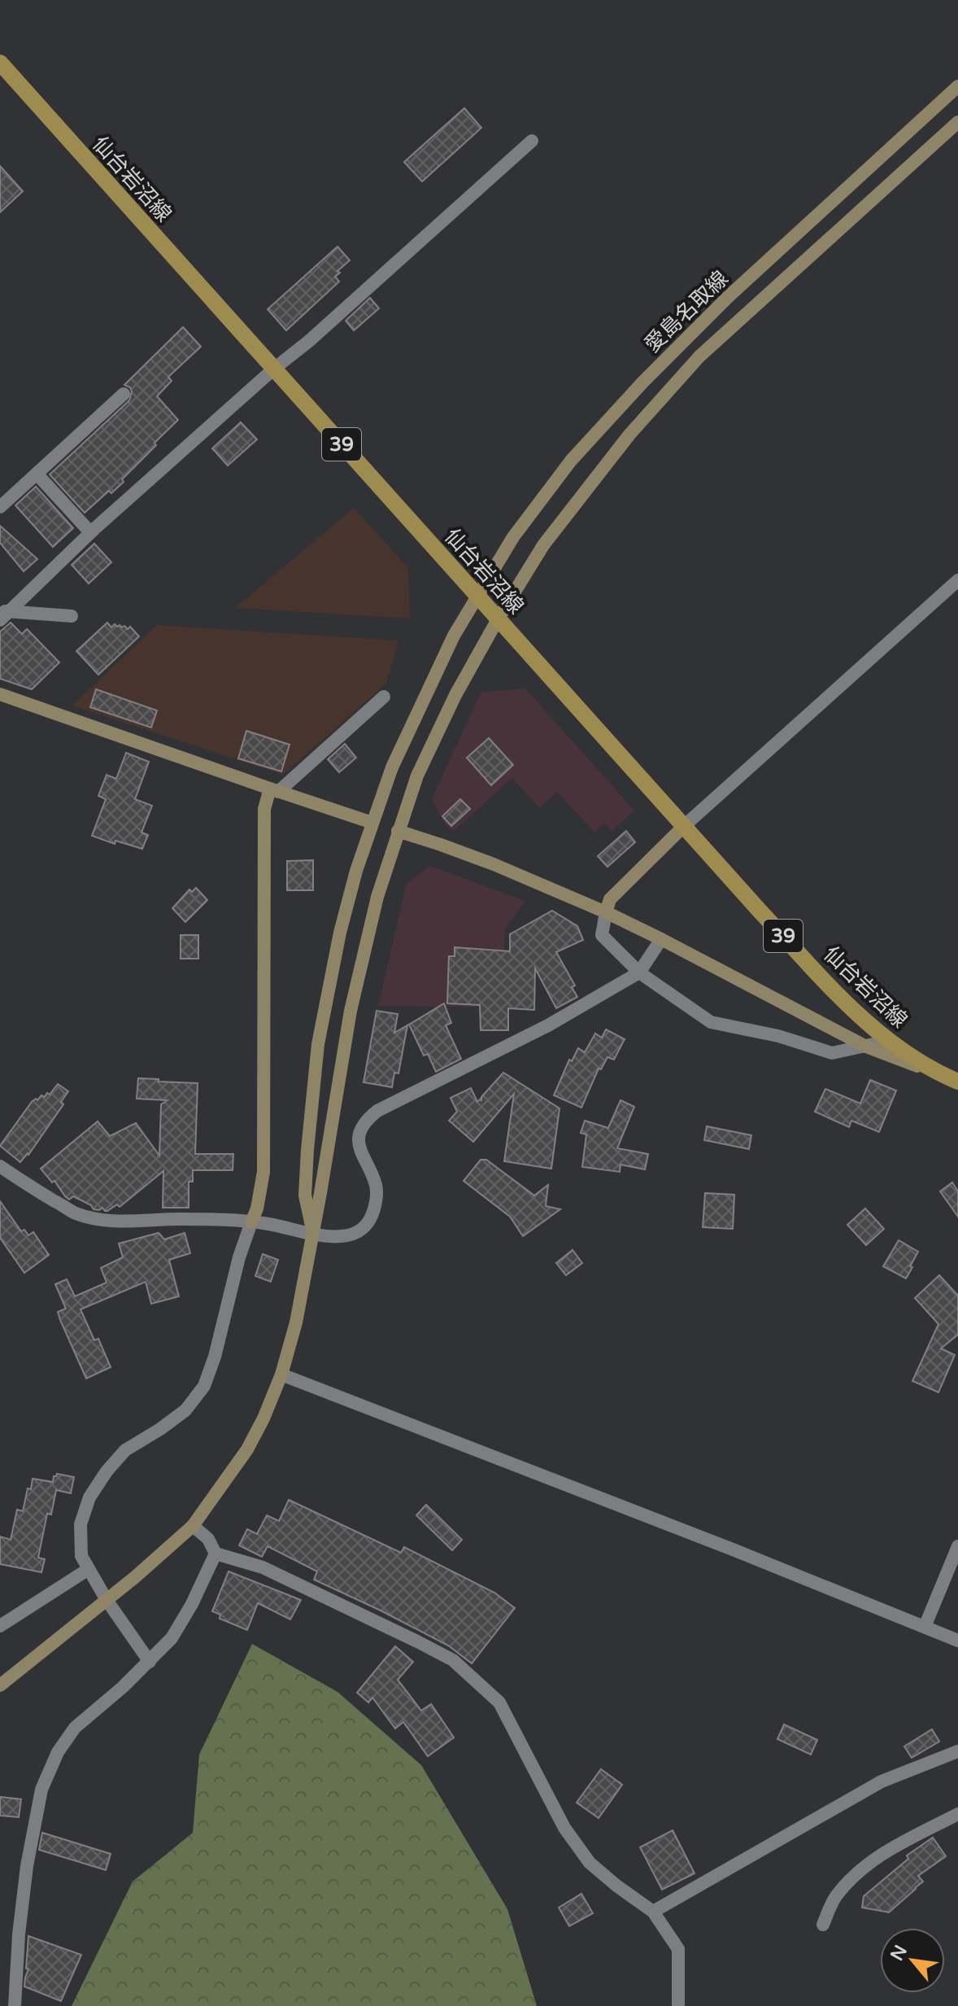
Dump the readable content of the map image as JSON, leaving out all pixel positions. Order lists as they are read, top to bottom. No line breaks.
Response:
{"streets":{"main road":["仙台岩沼線","39"],"street":["愛島名取線"]},"crossings":[["仙台岩沼線","愛島名取線"]],"north":"top left"}
